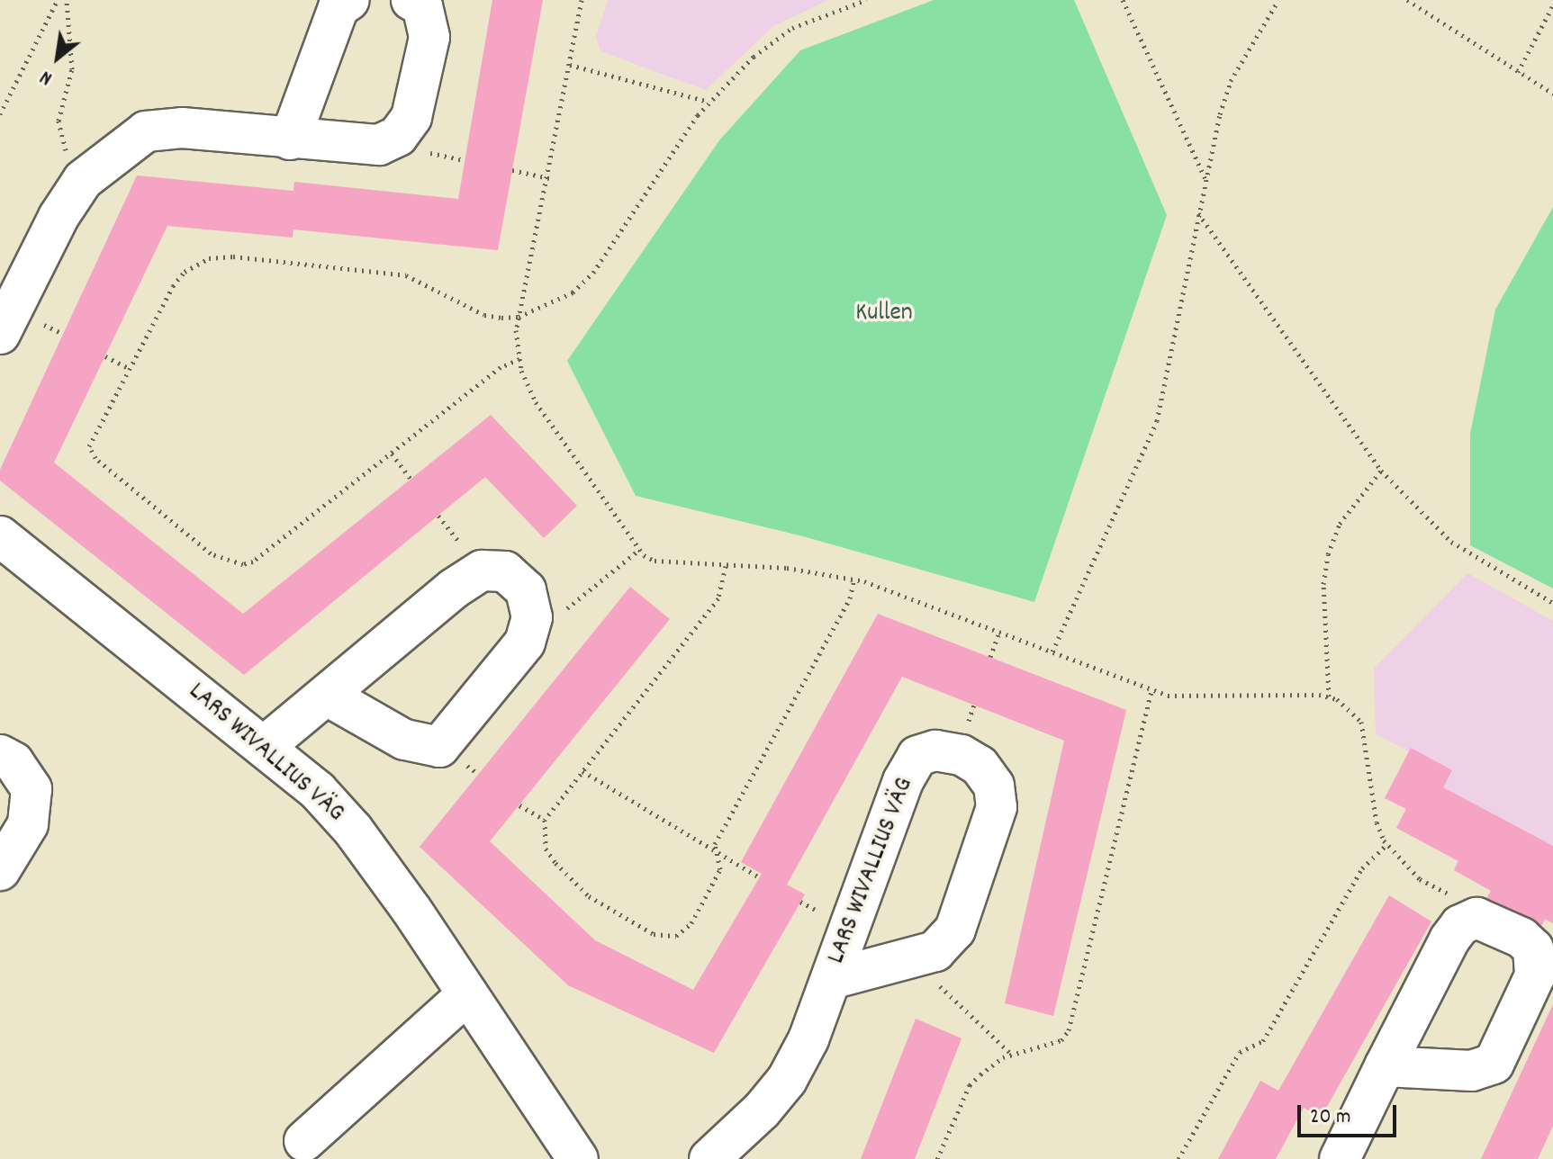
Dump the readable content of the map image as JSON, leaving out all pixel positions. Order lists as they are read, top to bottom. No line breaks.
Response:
{"streets":{"street":["LARS WIVALLIUS VÄG"]},"parks":["Kullen"],"scale_bar":"20 m","north":"bottom left"}
